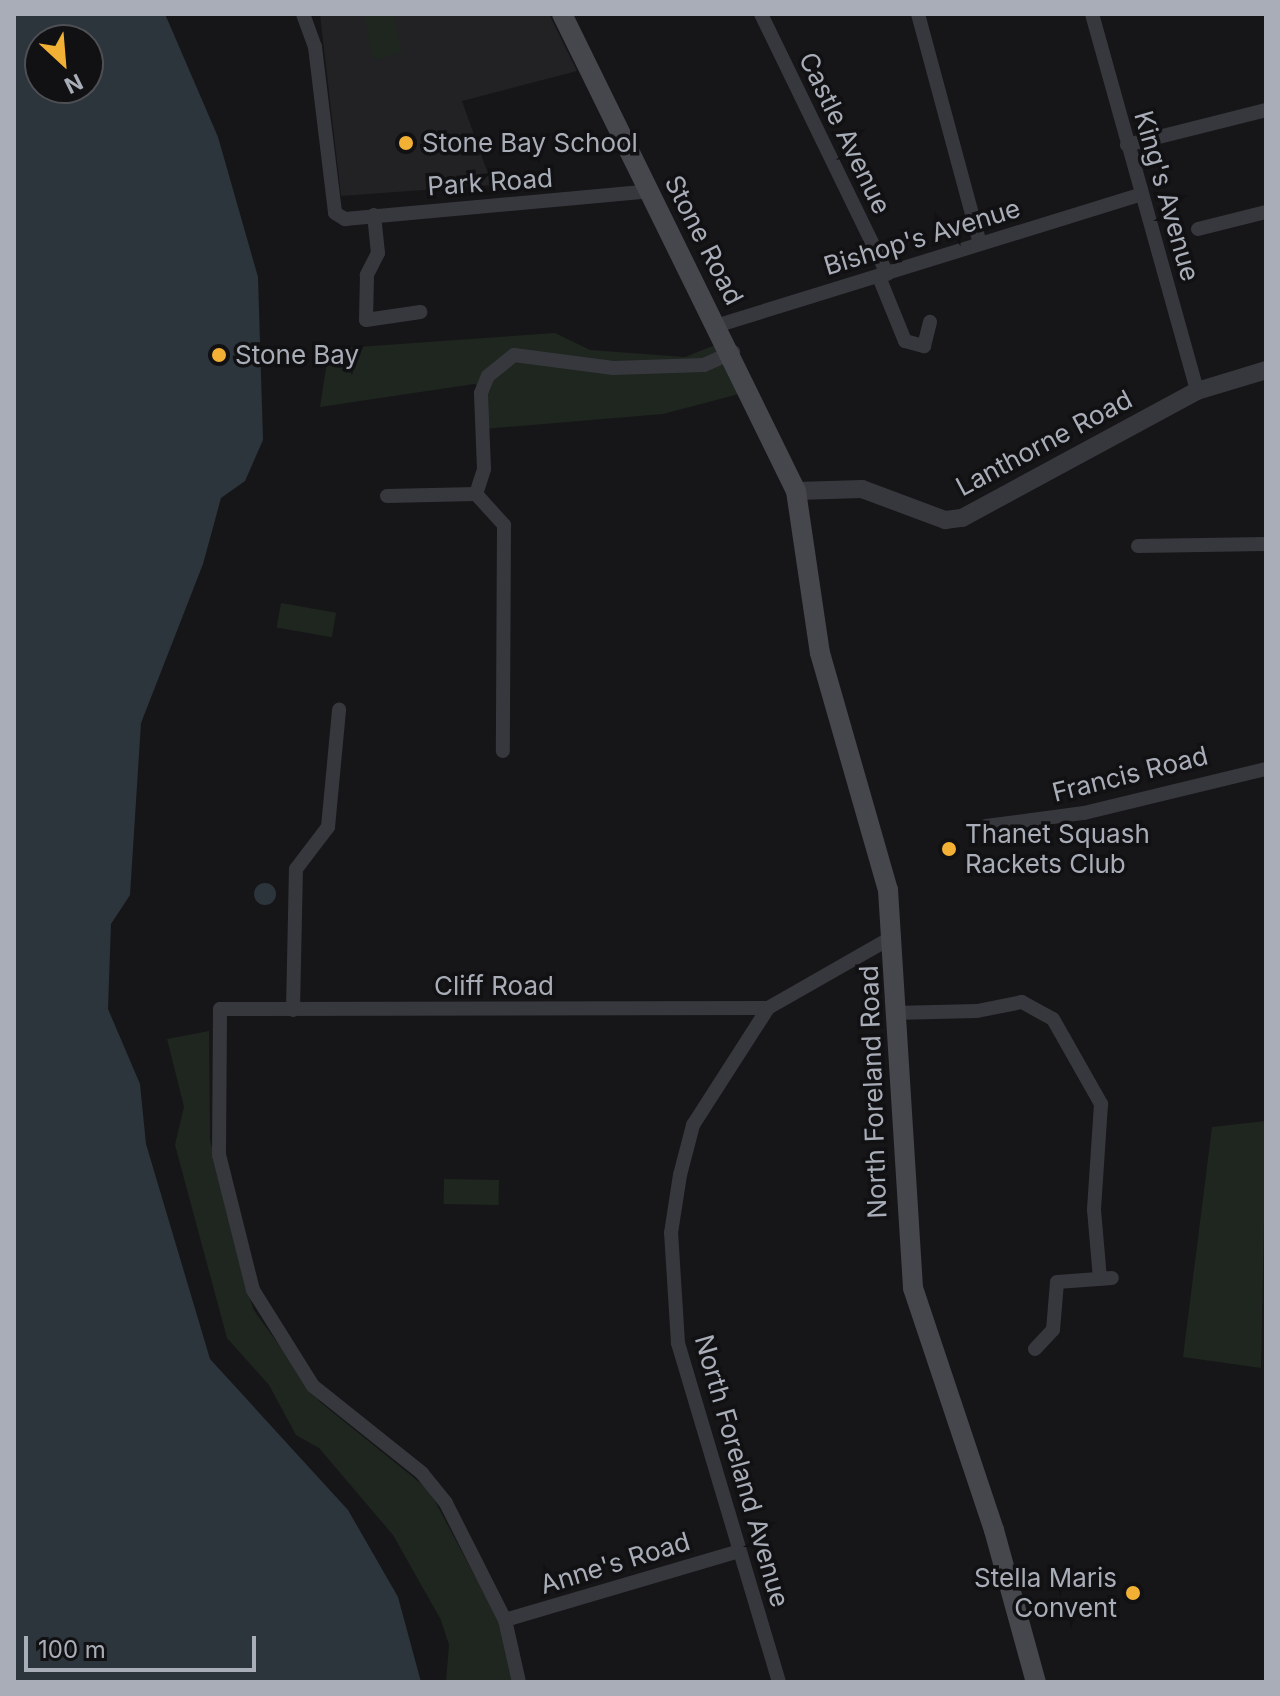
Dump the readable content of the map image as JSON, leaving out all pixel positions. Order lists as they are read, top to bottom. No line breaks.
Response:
{"streets":{"main road":["Stone Road","North Foreland Road"],"street":["Castle Avenue","Park Road","King's Avenue","Bishop's Avenue","Lanthorne Road","Francis Road","Cliff Road","North Foreland Avenue","Anne's Road"]},"crossings":[["Castle Avenue","Bishop's Avenue"],["Park Road","Stone Road"],["King's Avenue","Bishop's Avenue"],["King's Avenue","Lanthorne Road"],["Bishop's Avenue","Stone Road"],["Stone Road","Lanthorne Road"],["Stone Road","North Foreland Road"],["Lanthorne Road","North Foreland Road"],["Cliff Road","North Foreland Avenue"],["Cliff Road","Anne's Road"],["North Foreland Road","North Foreland Avenue"],["North Foreland Avenue","Anne's Road"]],"places":["Stone Bay School","Stone Bay","Thanet Squash Rackets Club","Stella Maris Convent"],"scale_bar":"100 m","north":"bottom right"}
